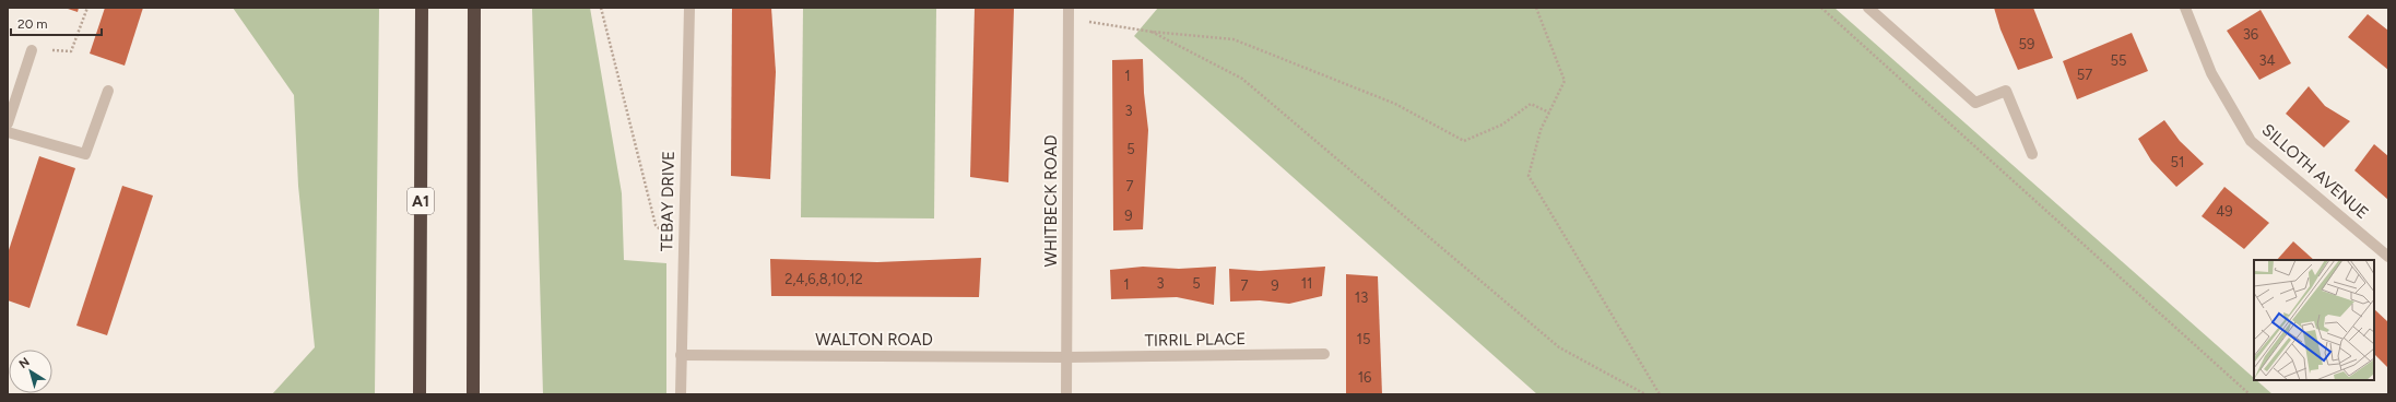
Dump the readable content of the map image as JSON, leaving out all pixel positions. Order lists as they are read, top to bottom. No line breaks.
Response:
{"streets":{"highway":["A1"],"street":["SILLOTH AVENUE","TEBAY DRIVE","WHITBECK ROAD","WALTON ROAD","TIRRIL PLACE"]},"crossings":[["TEBAY DRIVE","WALTON ROAD"],["WHITBECK ROAD","WALTON ROAD"],["WHITBECK ROAD","TIRRIL PLACE"],["WALTON ROAD","TIRRIL PLACE"]],"house_numbers":["36","59","55","34","57","1","3","5","51","7","49","9","2,4,6,8,10,12","3","5","11","1","7","9","13","15","16"],"scale_bar":"20 m","north":"top left"}
